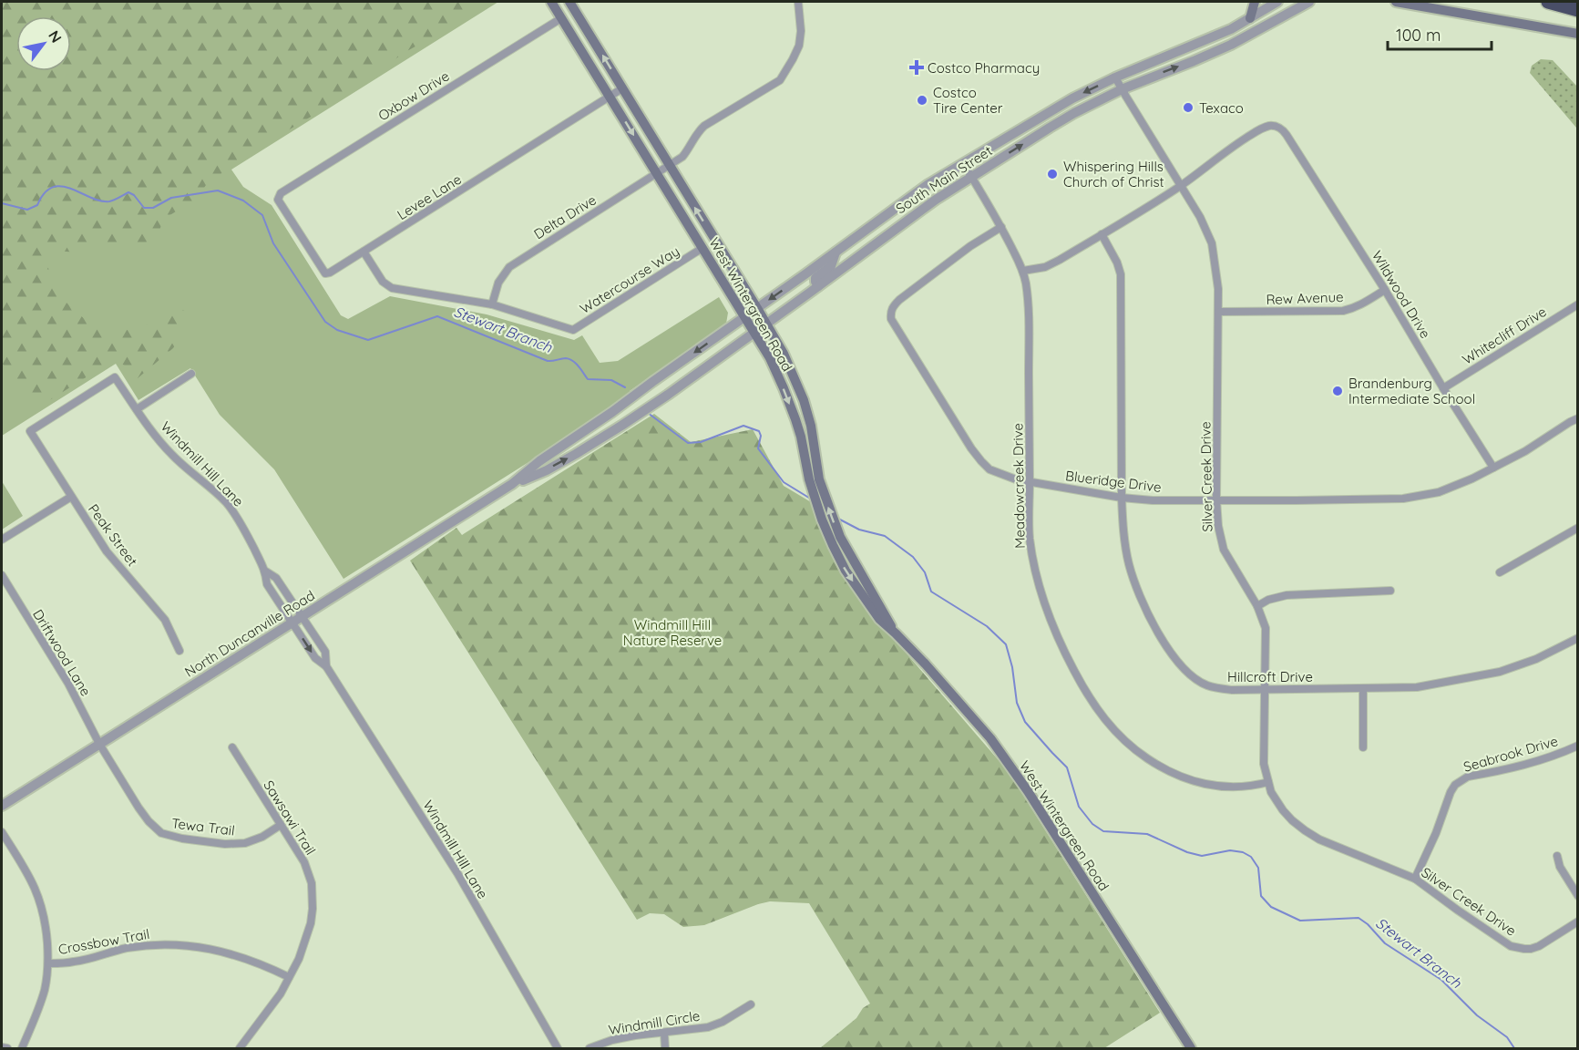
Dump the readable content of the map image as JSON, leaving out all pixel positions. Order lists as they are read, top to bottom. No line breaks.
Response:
{"streets":{"main road":["West Wintergreen Road"],"street":["Oxbow Drive","South Main Street","Levee Lane","Delta Drive","Watercourse Way","Wildwood Drive","Rew Avenue","Whitecliff Drive","Windmill Hill Lane","Silver Creek Drive","Blueridge Drive","Meadowcreek Drive","Peak Street","North Duncanville Road","Driftwood Lane","Hillcroft Drive","Seabrook Drive","Sawsawi Trail","Tewa Trail","Crossbow Trail","Windmill Circle"]},"crossings":[["Oxbow Drive","Levee Lane"],["Oxbow Drive","West Wintergreen Road"],["South Main Street","West Wintergreen Road"],["South Main Street","Silver Creek Drive"],["South Main Street","Meadowcreek Drive"],["South Main Street","North Duncanville Road"],["Levee Lane","Watercourse Way"],["Levee Lane","West Wintergreen Road"],["Delta Drive","Watercourse Way"],["Delta Drive","West Wintergreen Road"],["Watercourse Way","West Wintergreen Road"],["Wildwood Drive","Rew Avenue"],["Wildwood Drive","Whitecliff Drive"],["Wildwood Drive","Silver Creek Drive"],["Wildwood Drive","Blueridge Drive"],["Rew Avenue","Silver Creek Drive"],["Windmill Hill Lane","Peak Street"],["Windmill Hill Lane","North Duncanville Road"],["Silver Creek Drive","Blueridge Drive"],["Silver Creek Drive","Meadowcreek Drive"],["Silver Creek Drive","Hillcroft Drive"],["Silver Creek Drive","Seabrook Drive"],["Blueridge Drive","Meadowcreek Drive"],["Blueridge Drive","Hillcroft Drive"],["North Duncanville Road","Driftwood Lane"],["North Duncanville Road","Tewa Trail"],["Driftwood Lane","Tewa Trail"],["Sawsawi Trail","Tewa Trail"],["Sawsawi Trail","Crossbow Trail"]],"water":["Stewart Branch"],"parks":["Windmill Hill Nature Reserve"],"places":{"health":["Costco Pharmacy"],"other":["Costco Tire Center","Texaco","Whispering Hills Church of Christ","Brandenburg Intermediate School"]},"scale_bar":"100 m","north":"top right"}
